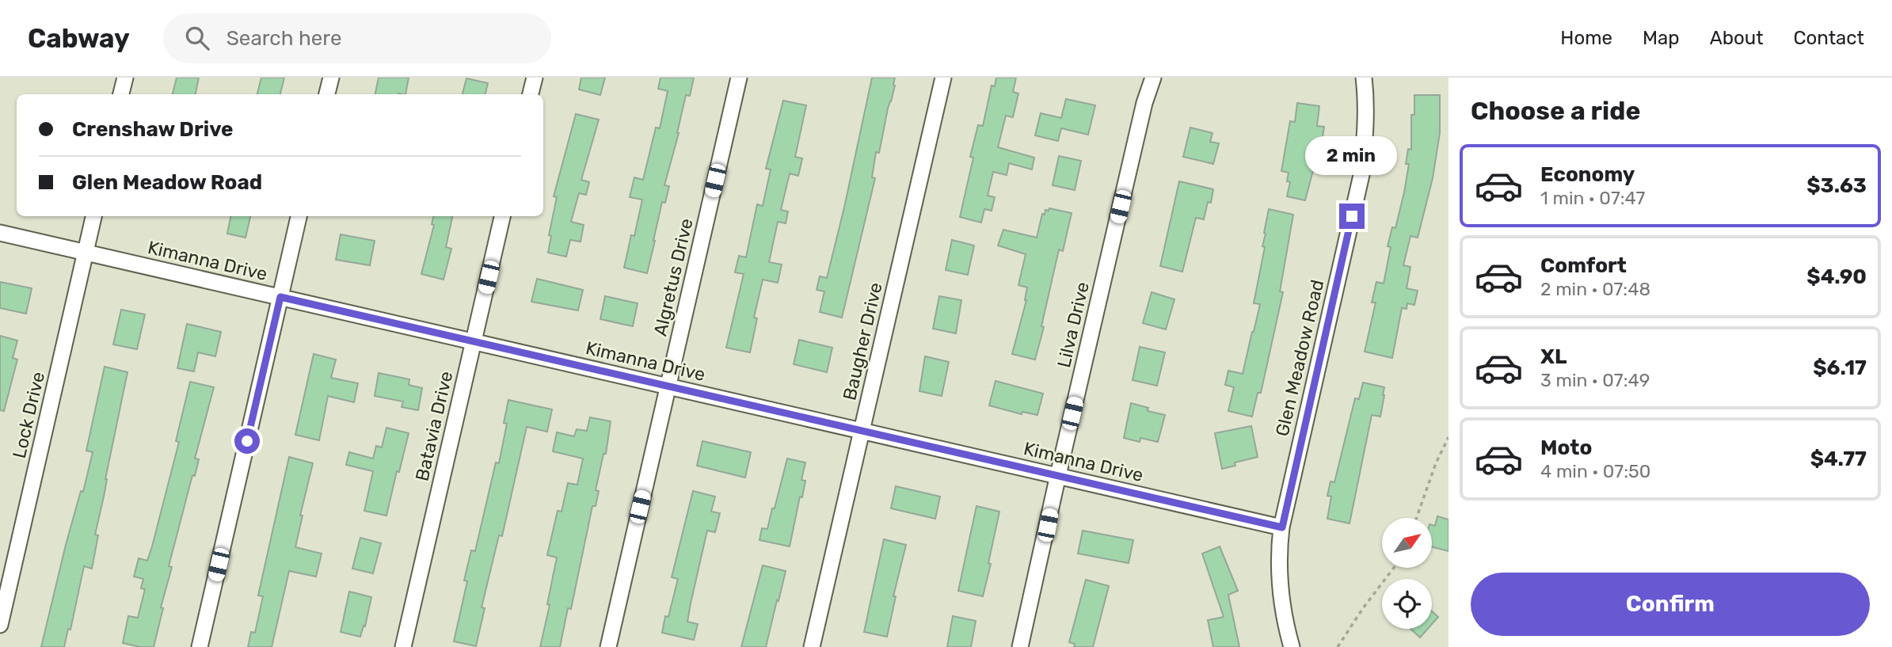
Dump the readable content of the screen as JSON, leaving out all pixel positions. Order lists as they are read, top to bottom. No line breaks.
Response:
{"streets":{"street":["Kimanna Drive","Algretus Drive","Lilva Drive","Baugher Drive","Glen Meadow Road","Lock Drive","Batavia Drive"]},"crossings":[["Kimanna Drive","Algretus Drive"],["Kimanna Drive","Lilva Drive"],["Kimanna Drive","Baugher Drive"],["Kimanna Drive","Glen Meadow Road"],["Kimanna Drive","Lock Drive"],["Kimanna Drive","Batavia Drive"]],"north":"top right","page":{"header":"Cabway","search":"Search here","nav":["Home","Map","About","Contact"],"heading":"Choose a ride","banner":["Crenshaw Drive","Glen Meadow Road"],"bubble":"2 min","list":[{"name":"Economy","note":"1 min · 07:47","value":"$3.63"},{"name":"Comfort","note":"2 min · 07:48","value":"$4.90"},{"name":"XL","note":"3 min · 07:49","value":"$6.17"},{"name":"Moto","note":"4 min · 07:50","value":"$4.77"}],"buttons":"Confirm"}}
